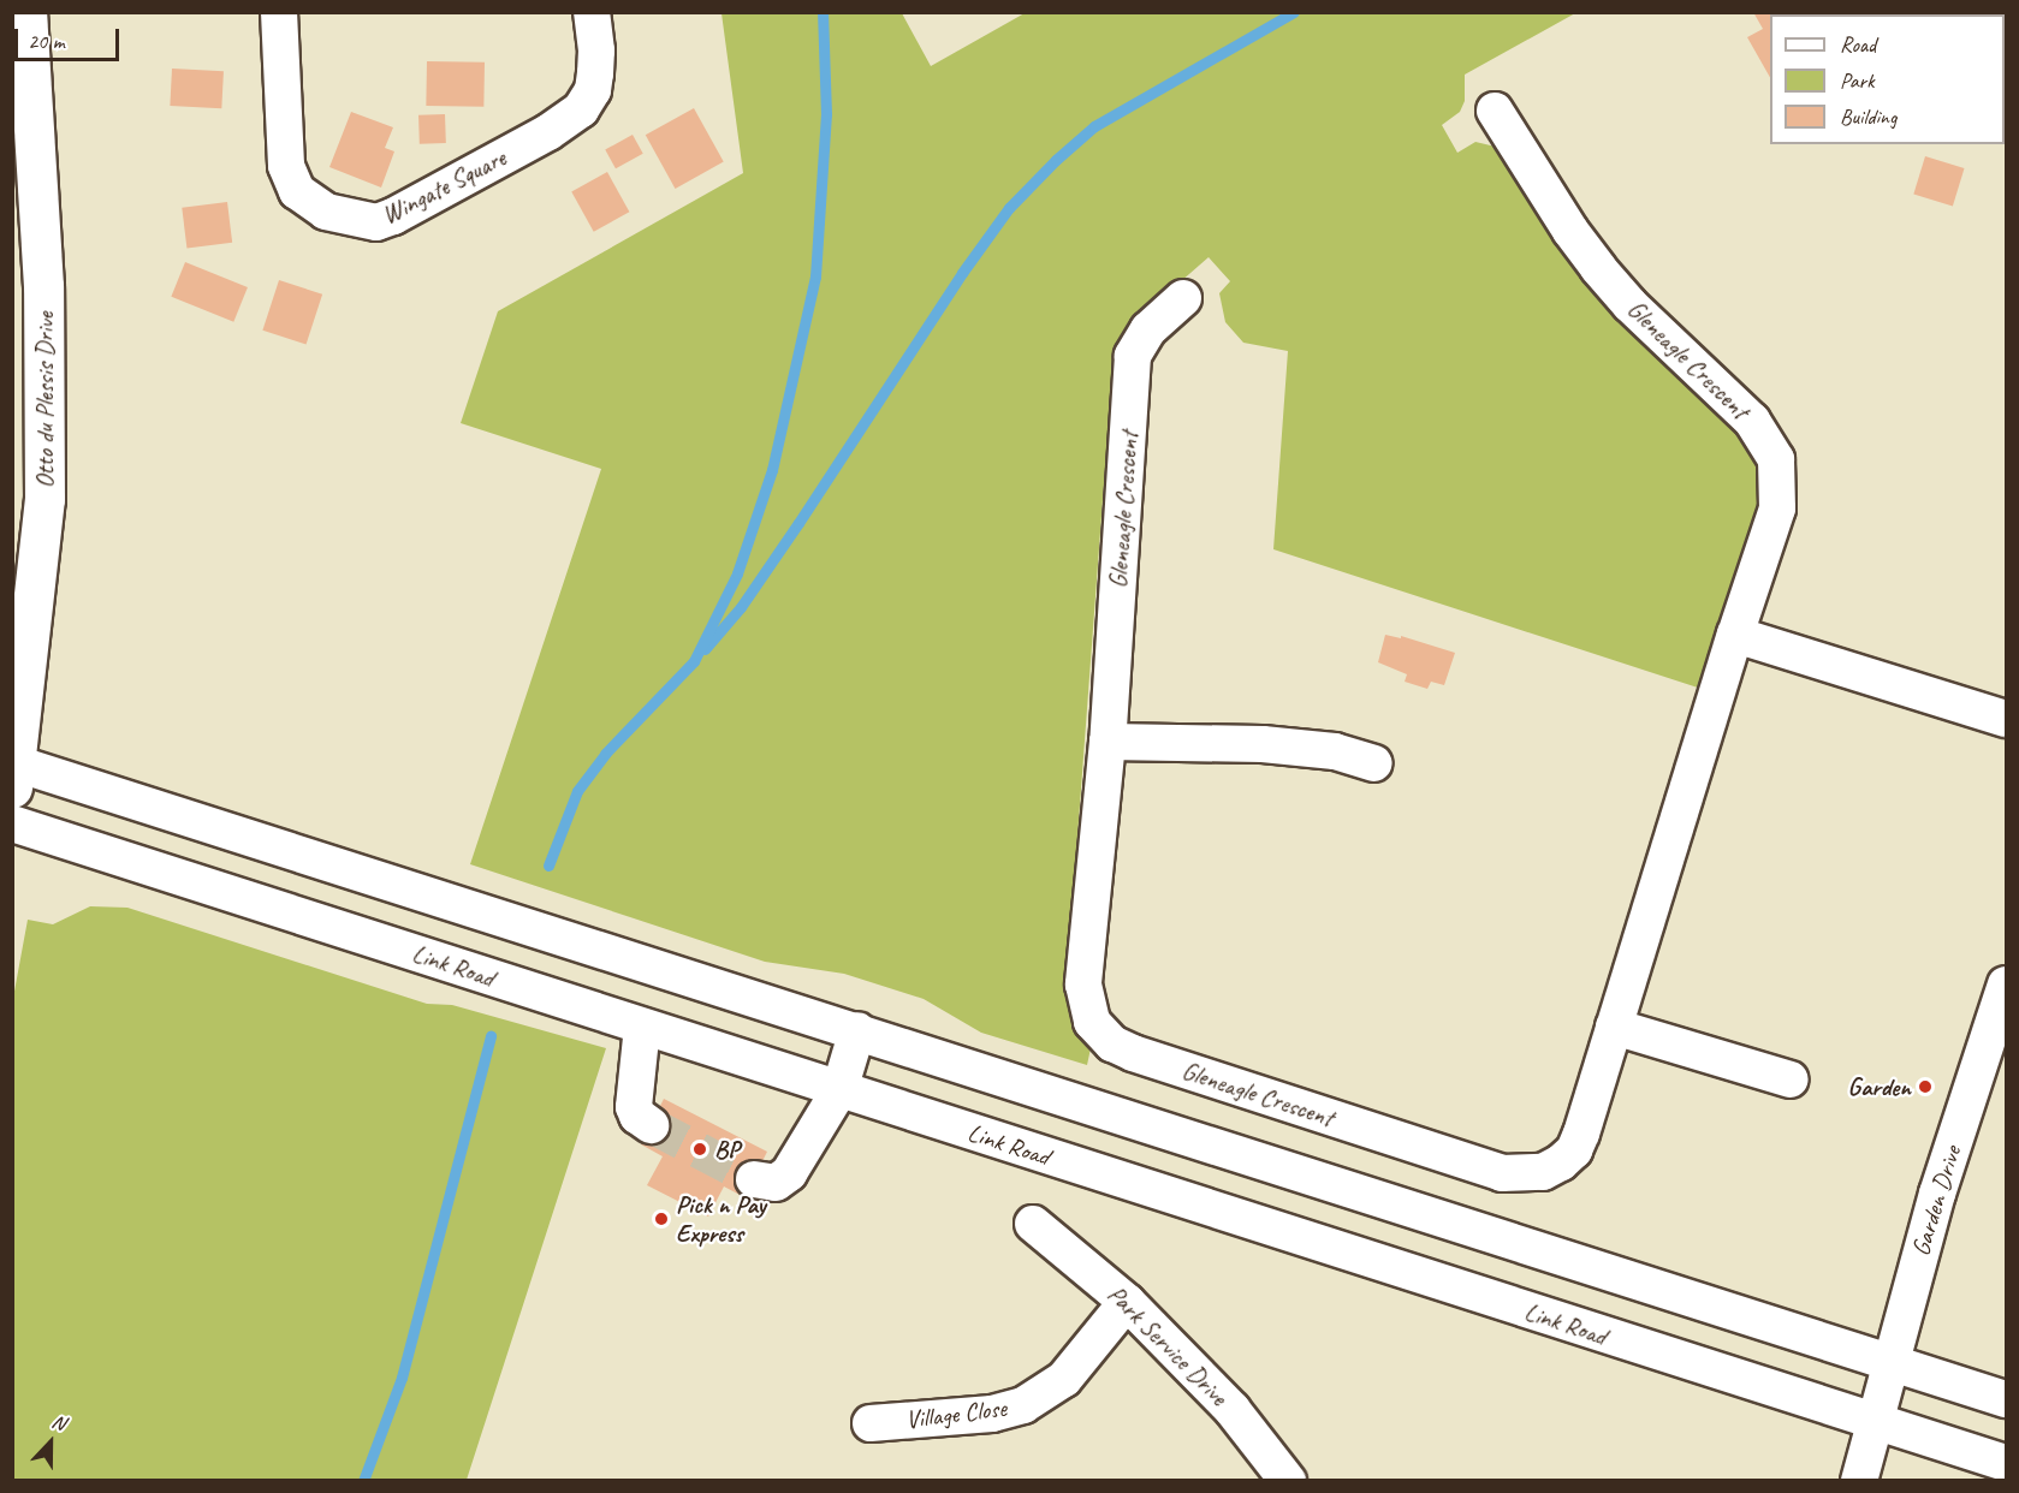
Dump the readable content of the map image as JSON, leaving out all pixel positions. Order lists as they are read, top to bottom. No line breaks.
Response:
{"streets":{"main road":["Otto du Plessis Drive"],"street":["Wingate Square","Gleneagle Crescent","Link Road","Garden Drive","Park Service Drive","Village Close"]},"crossings":[["Link Road","Garden Drive"],["Park Service Drive","Village Close"]],"places":["Garden","BP","Pick n Pay Express"],"legend":["Road","Park","Building"],"scale_bar":"20 m","north":"top"}
